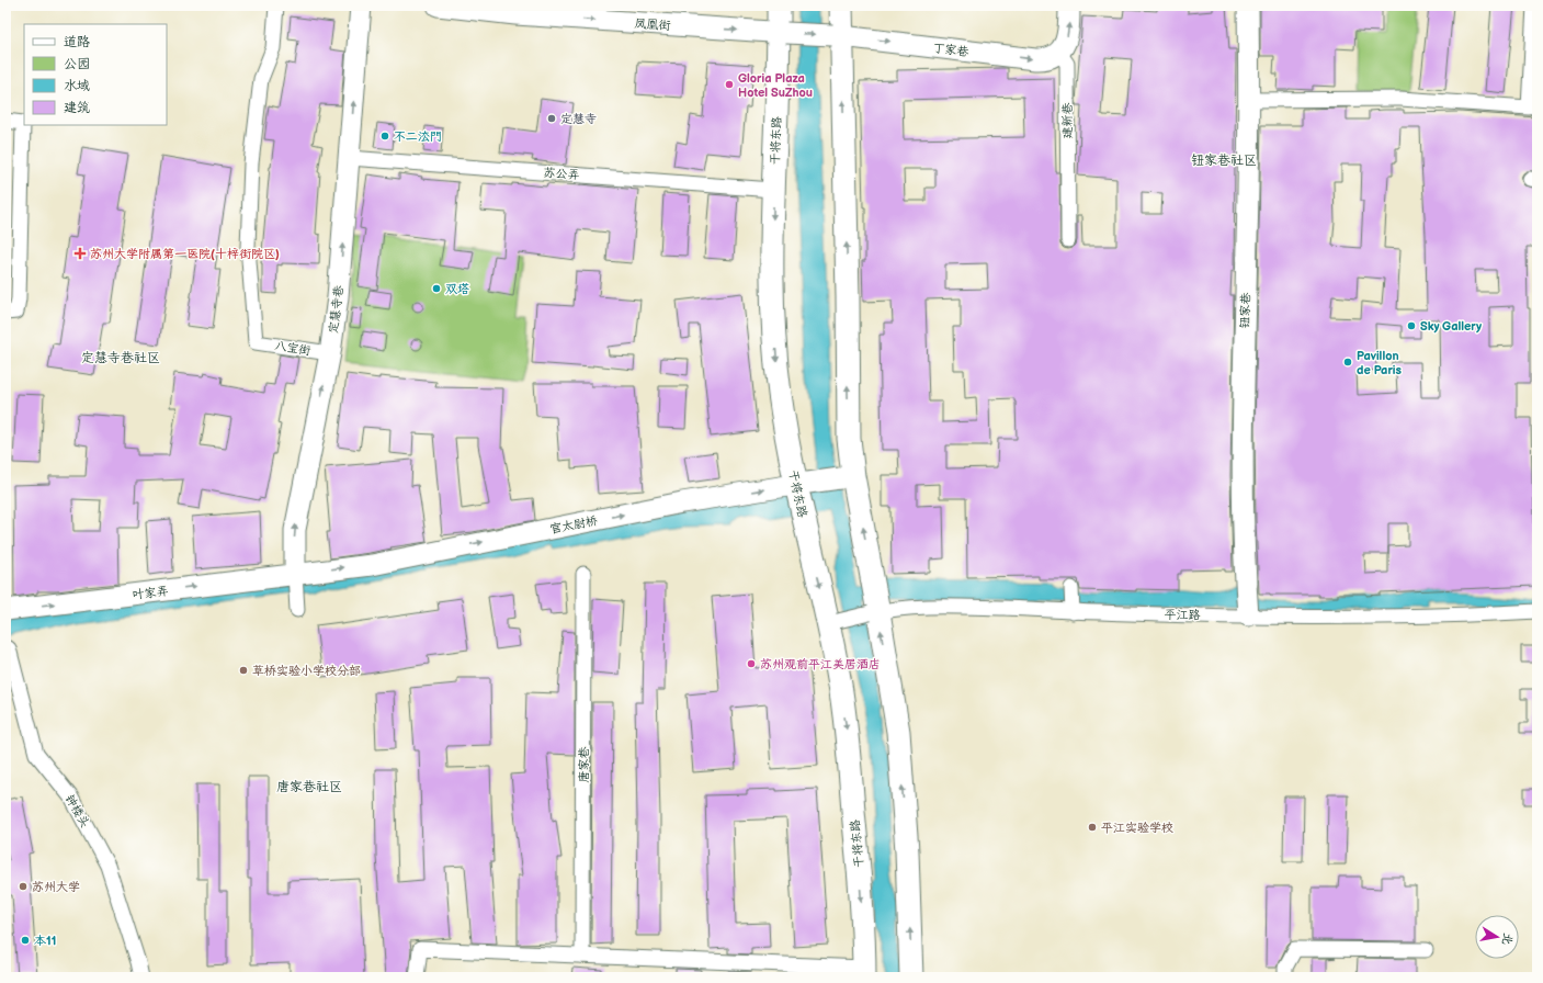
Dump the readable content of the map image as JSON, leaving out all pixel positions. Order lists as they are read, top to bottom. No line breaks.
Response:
{"streets":{"main road":["干将东路"],"street":["凤凰街","丁家巷","建新巷","苏公弄","定慧寺巷","钮家巷","八宝街","官太尉桥","叶家弄","平江路","唐家巷","钟楼头"]},"crossings":[["凤凰街","丁家巷"],["凤凰街","干将东路"],["丁家巷","建新巷"],["干将东路","苏公弄"],["干将东路","官太尉桥"],["干将东路","平江路"],["苏公弄","定慧寺巷"],["定慧寺巷","八宝街"],["定慧寺巷","官太尉桥"],["定慧寺巷","叶家弄"],["钮家巷","平江路"],["官太尉桥","叶家弄"]],"one_way":["凤凰街","丁家巷","定慧寺巷","官太尉桥","叶家弄"],"districts":["钮家巷社区","定慧寺巷社区","唐家巷社区"],"places":{"other":["Gloria Plaza Hotel SuZhou","定慧寺","不二㳒門","双塔","Sky Gallery","Pavillon de Paris","苏州观前平江美居酒店","草桥实验小学校分部","平江实验学校","苏州大学","本11"],"health":["苏州大学附属第一医院(十梓街院区)"]},"legend":["道路","公园","水域","建筑"],"north":"right"}
